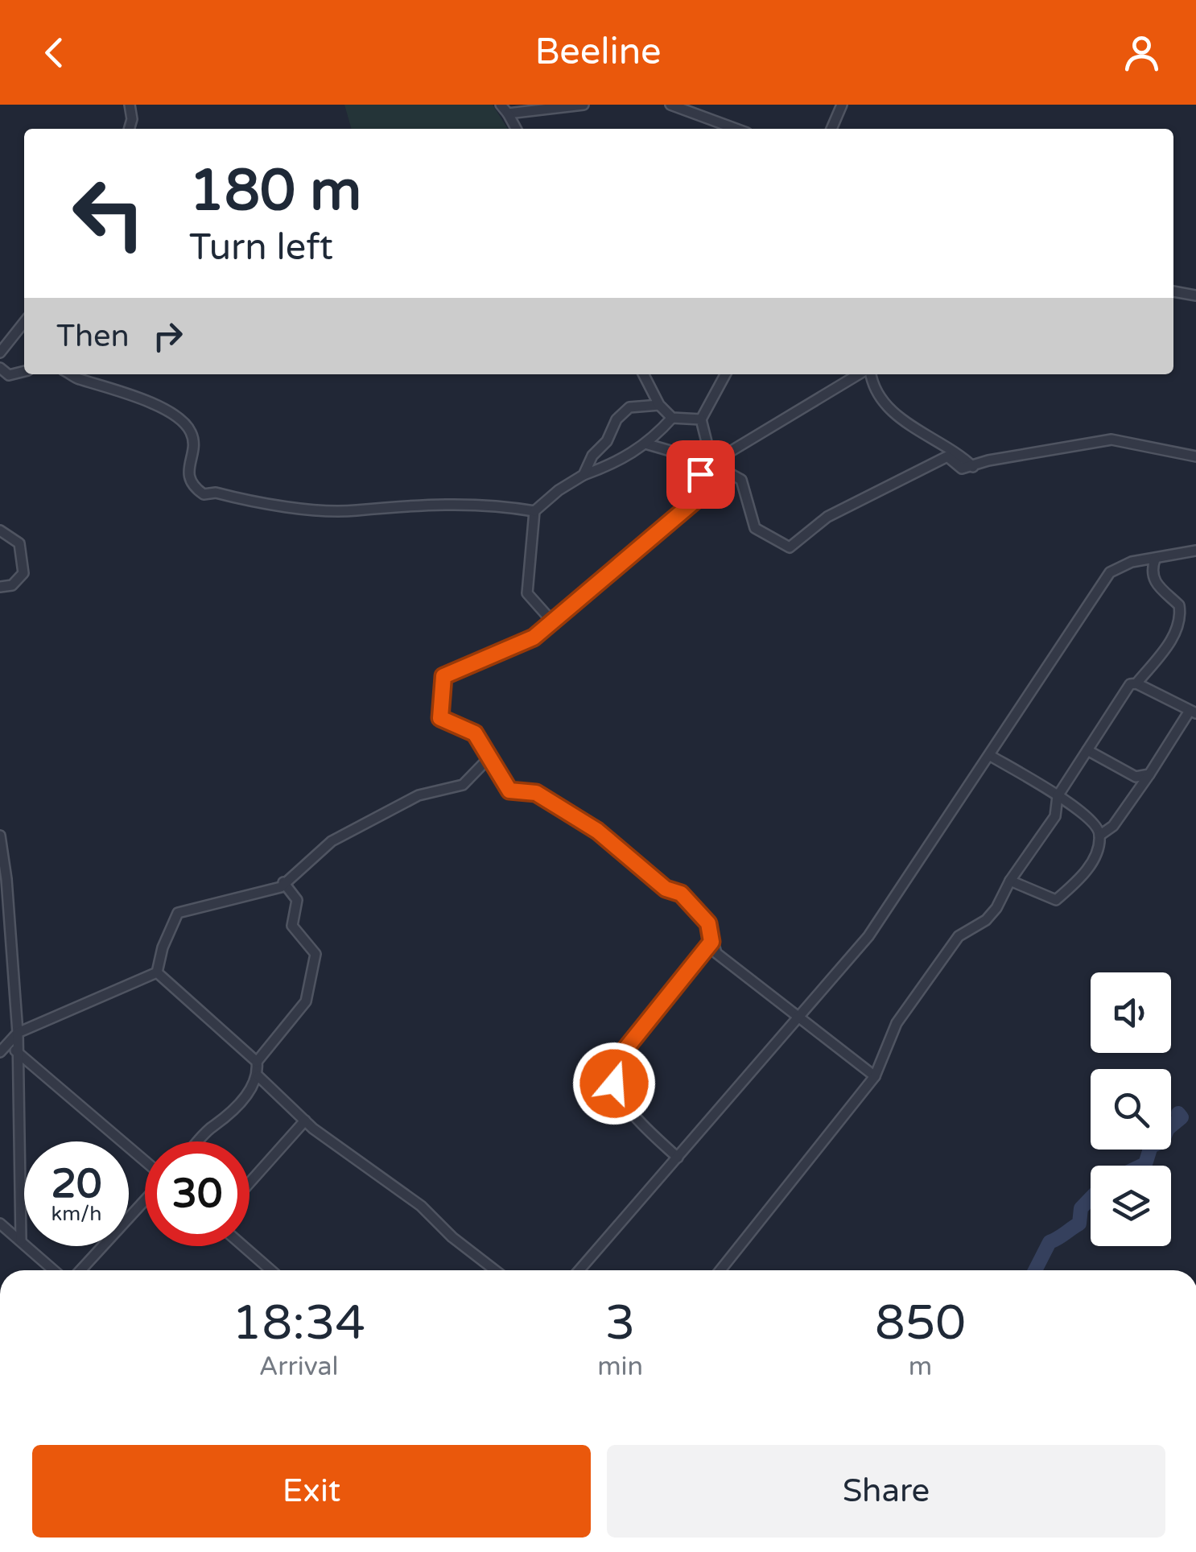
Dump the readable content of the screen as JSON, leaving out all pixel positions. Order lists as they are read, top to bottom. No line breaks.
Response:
{"page":{"header":"Beeline","turn":["180 m","Turn left"],"then":"Then","speed":"20 km/h","limit":"30","eta":["18:34","Arrival","3","min","850","m"],"buttons":["Exit","Share"]}}
